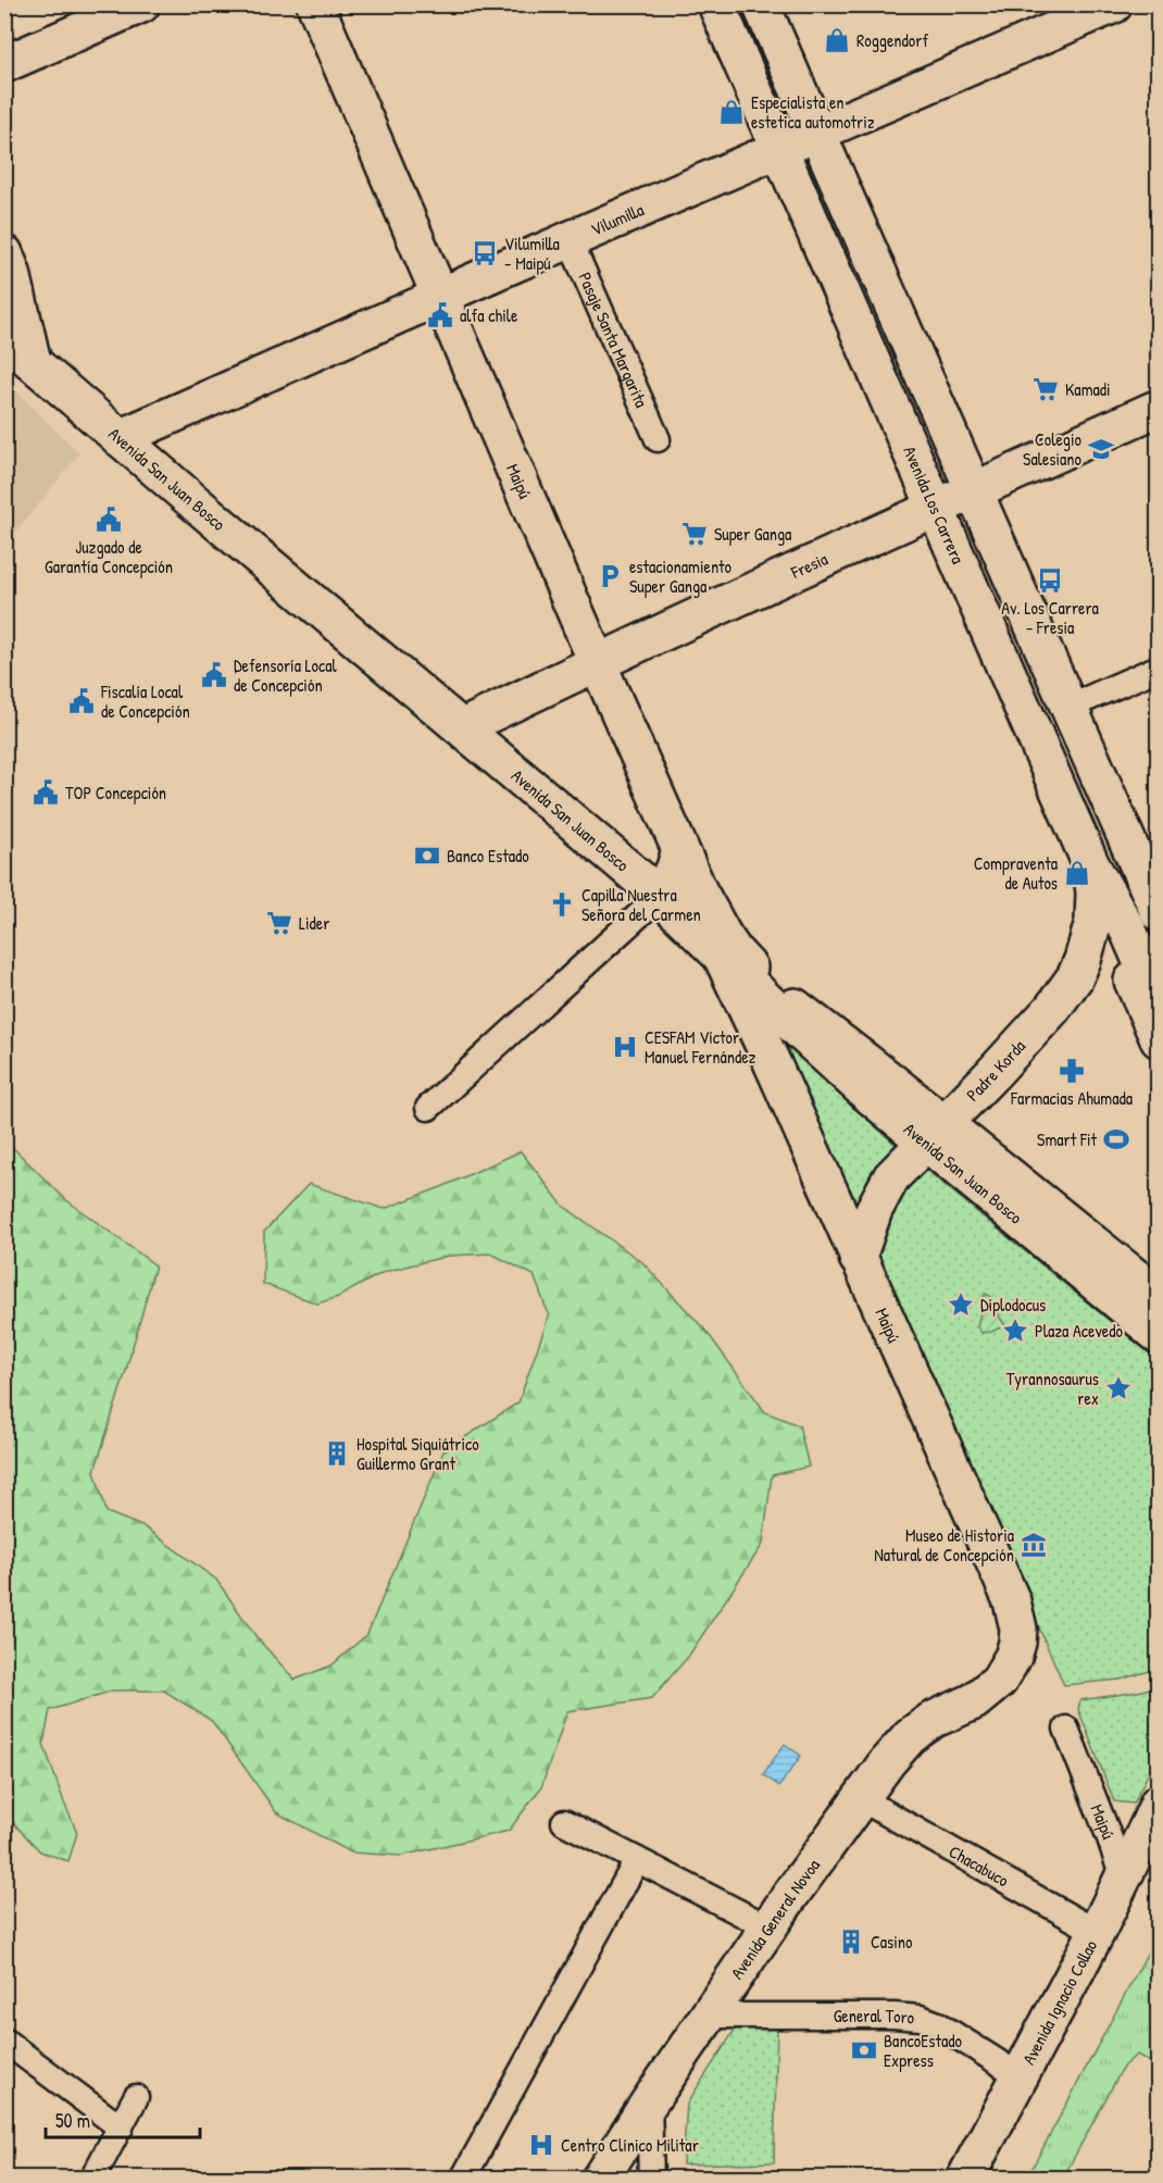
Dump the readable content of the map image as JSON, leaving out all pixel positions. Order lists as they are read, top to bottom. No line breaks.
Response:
{"streets":{"main road":["Vilumilla","Avenida San Juan Bosco","Maipú","Avenida Los Carrera","Fresia","Padre Korda","Avenida General Novoa","Avenida Ignacio Collao"],"street":["Pasaje Santa Margarita","Chacabuco","General Toro"]},"crossings":[["Vilumilla","Pasaje Santa Margarita"],["Vilumilla","Avenida San Juan Bosco"],["Vilumilla","Maipú"],["Vilumilla","Avenida Los Carrera"],["Avenida San Juan Bosco","Maipú"],["Avenida San Juan Bosco","Fresia"],["Avenida San Juan Bosco","Padre Korda"],["Maipú","Fresia"],["Maipú","Padre Korda"],["Maipú","Avenida General Novoa"],["Maipú","Avenida Ignacio Collao"],["Avenida Los Carrera","Fresia"],["Avenida Los Carrera","Padre Korda"],["Chacabuco","Avenida General Novoa"],["Chacabuco","Avenida Ignacio Collao"],["Avenida General Novoa","General Toro"],["Avenida Ignacio Collao","General Toro"]],"places":{"shop":["Roggendorf","Especialista en estetica automotriz","Compraventa de Autos"],"bus stop":["Vilumilla - Maipú","Av. Los Carrera - Fresia"],"public building":["alfa chile","Juzgado de Garantía Concepción","Defensoría Local de Concepción","Fiscalía Local de Concepción","TOP Concepción"],"supermarket":["Kamadi","Super Ganga","Lider"],"school or university":["Colegio Salesiano"],"parking":["estacionamiento Super Ganga"],"bank":["Banco Estado","BancoEstado Express"],"church":["Capilla Nuestra Señora del Carmen"],"hospital":["CESFAM Víctor Manuel Fernández","Centro Clínico Militar"],"pharmacy":["Farmacias Ahumada"],"sports":["Smart Fit"],"place":["Diplodocus","Plaza Acevedo","Tyrannosaurus rex"],"building":["Hospital Siquiátrico Guillermo Grant","Casino"],"museum":["Museo de Historia Natural de Concepción"]},"scale_bar":"50 m"}
